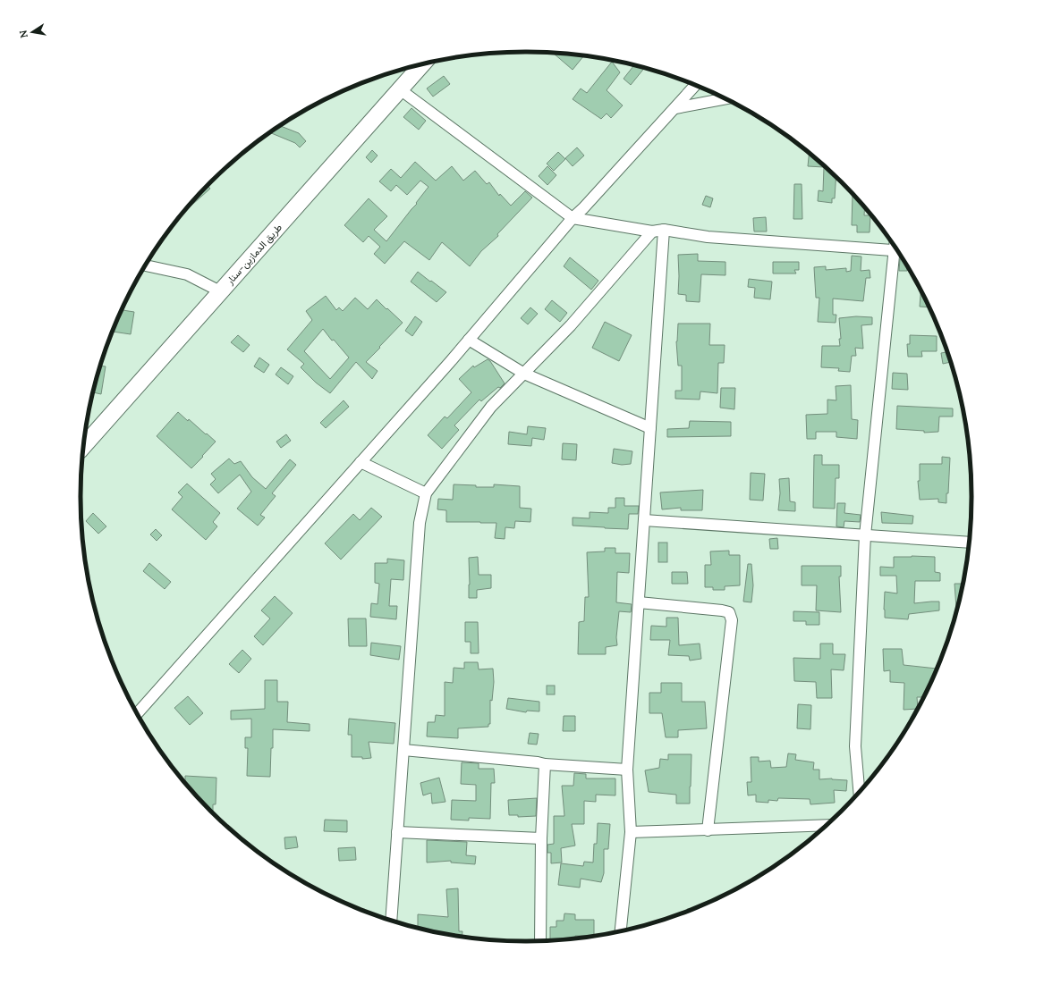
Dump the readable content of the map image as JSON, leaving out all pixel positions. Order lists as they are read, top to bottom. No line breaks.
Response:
{"streets":{"highway":["طريق الدمازين-سنار"]},"north":"left"}
